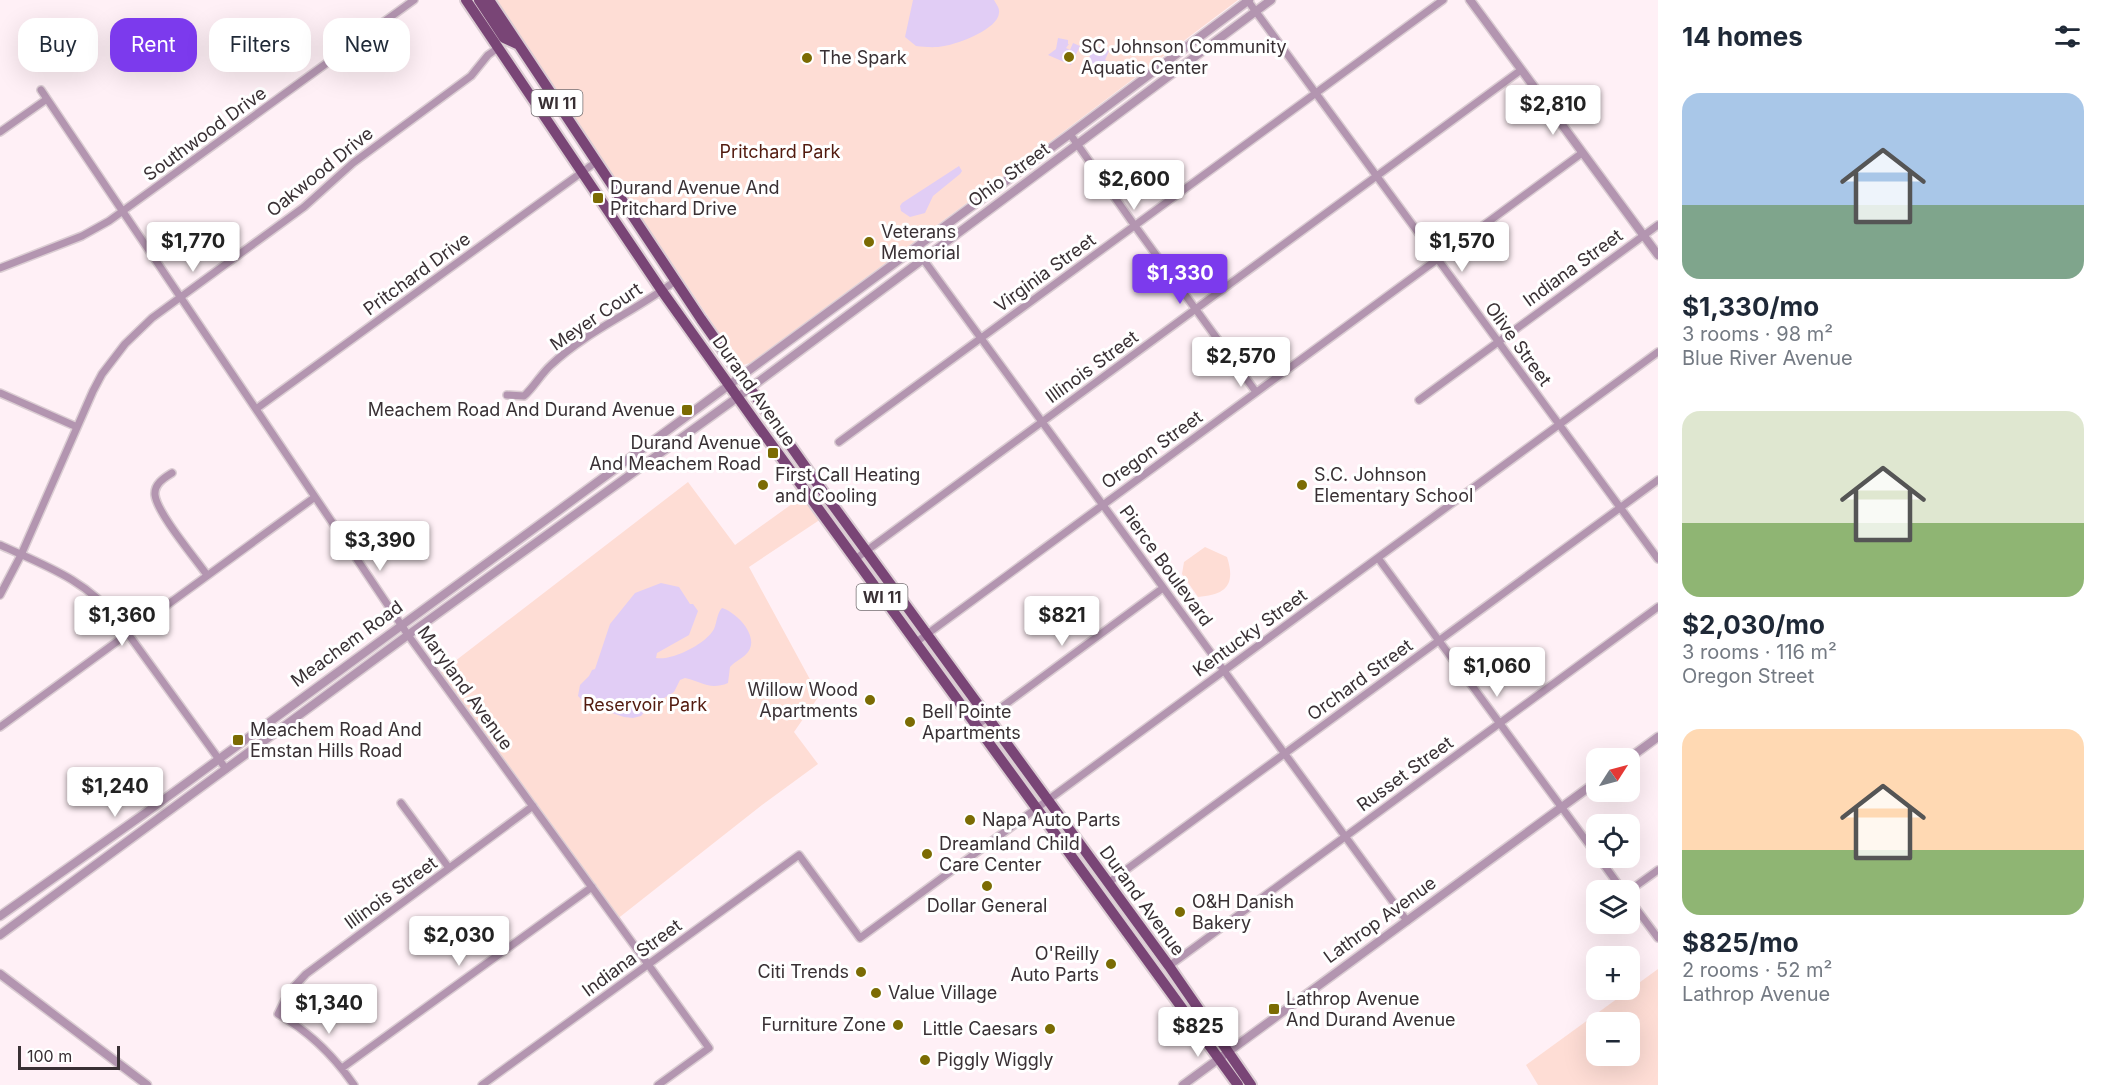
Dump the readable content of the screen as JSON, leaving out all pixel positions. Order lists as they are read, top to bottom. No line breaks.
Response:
{"streets":{"main road":["WI 11","Durand Avenue"],"street":["Southwood Drive","Oakwood Drive","Ohio Street","Indiana Street","Virginia Street","Pritchard Drive","Meyer Court","Olive Street","Illinois Street","Oregon Street","Pierce Boulevard","Kentucky Street","Meachem Road","Orchard Street","Maryland Avenue","Russet Street","Lathrop Avenue"]},"crossings":[["Southwood Drive","Maryland Avenue"],["Oakwood Drive","Durand Avenue"],["Oakwood Drive","Maryland Avenue"],["Ohio Street","Olive Street"],["Ohio Street","Durand Avenue"],["Ohio Street","Pierce Boulevard"],["Ohio Street","Meachem Road"],["Indiana Street","Olive Street"],["Indiana Street","Kentucky Street"],["Indiana Street","Maryland Avenue"],["Virginia Street","Olive Street"],["Virginia Street","Pierce Boulevard"],["Pritchard Drive","Durand Avenue"],["Pritchard Drive","Maryland Avenue"],["Meyer Court","Durand Avenue"],["Olive Street","Illinois Street"],["Olive Street","Oregon Street"],["Olive Street","Kentucky Street"],["Olive Street","Orchard Street"],["Illinois Street","Durand Avenue"],["Illinois Street","Pierce Boulevard"],["Illinois Street","Maryland Avenue"],["Durand Avenue","Oregon Street"],["Durand Avenue","Kentucky Street"],["Durand Avenue","Meachem Road"],["Durand Avenue","Orchard Street"],["Durand Avenue","Russet Street"],["Durand Avenue","Lathrop Avenue"],["Oregon Street","Pierce Boulevard"],["Pierce Boulevard","Kentucky Street"],["Pierce Boulevard","Orchard Street"],["Pierce Boulevard","Russet Street"],["Pierce Boulevard","Lathrop Avenue"],["Meachem Road","Maryland Avenue"]],"parks":["Pritchard Park","Reservoir Park"],"places":{"other":["SC Johnson Community Aquatic Center","The Spark","Veterans Memorial","First Call Heating and Cooling","S.C. Johnson Elementary School","Willow Wood Apartments","Bell Pointe Apartments","Napa Auto Parts","Dreamland Child Care Center","Dollar General","O&H Danish Bakery","O'Reilly Auto Parts","Citi Trends","Value Village","Furniture Zone","Little Caesars","Piggly Wiggly"],"transit":["Durand Avenue And Pritchard Drive","Meachem Road And Durand Avenue","Durand Avenue And Meachem Road","Meachem Road And Emstan Hills Road","Lathrop Avenue And Durand Avenue"]},"scale_bar":"100 m","north":"top right","page":{"heading":"14 homes","chip":["Buy","Rent","Filters","New"],"list":[{"name":"$1,330/mo","note":"3 rooms · 98 m² · Blue River Avenue"},{"name":"$2,030/mo","note":"3 rooms · 116 m² · Oregon Street"},{"name":"$825/mo","note":"2 rooms · 52 m² · Lathrop Avenue"}],"price":["$2,810","$2,600","$1,770","$1,570","$1,330","$2,570","$3,390","$1,360","$821","$1,060","$1,240","$2,030","$1,340","$825"],"map_buttons":["+","−"],"scale":"100 m"}}
